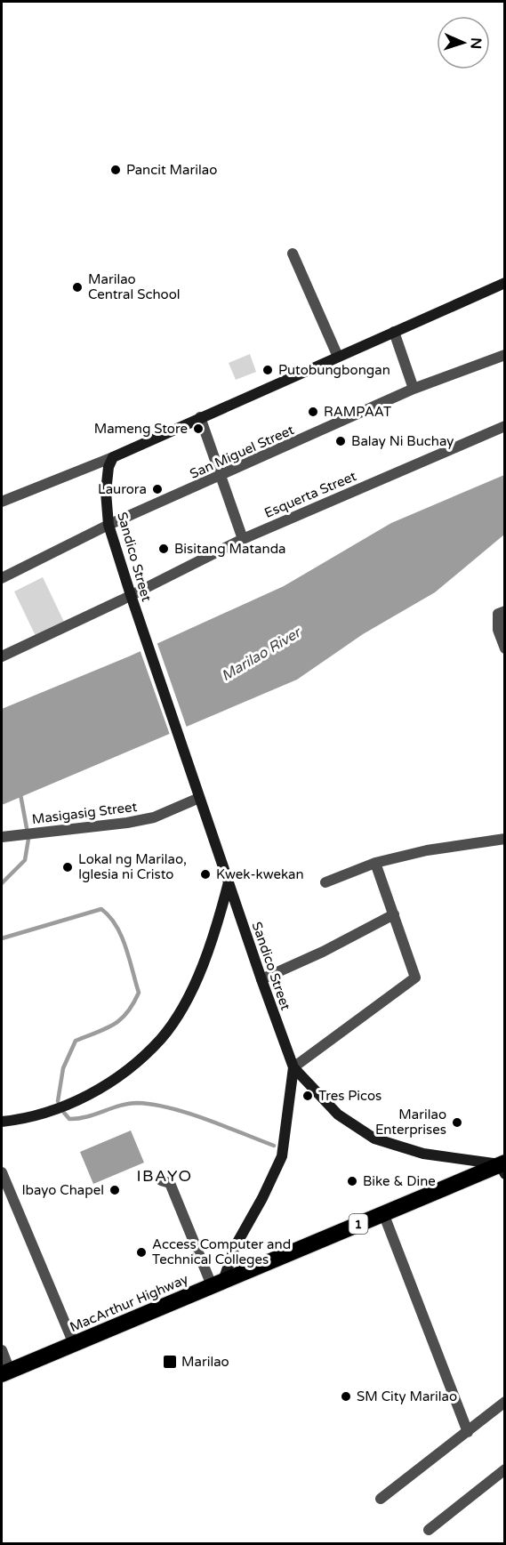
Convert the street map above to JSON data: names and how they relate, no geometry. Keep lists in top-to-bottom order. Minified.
{"streets":{"highway":["1","MacArthur Highway"],"main road":["Sandico Street"],"street":["San Miguel Street","Esquerta Street","Masigasig Street"]},"crossings":[["San Miguel Street","Sandico Street"],["Esquerta Street","Sandico Street"],["Sandico Street","Masigasig Street"],["Sandico Street","MacArthur Highway"]],"districts":["IBAYO"],"water":["Marilao River"],"places":{"other":["Pancit Marilao","Marilao Central School","Putobungbongan","RAMPAAT","Mameng Store","Balay Ni Buchay","Laurora","Bisitang Matanda","Lokal ng Marilao, Iglesia ni Cristo","Kwek-kwekan","Tres Picos","Marilao Enterprises","Bike & Dine","Ibayo Chapel","Access Computer and Technical Colleges","SM City Marilao"],"transit":["Marilao"]},"north":"right"}
